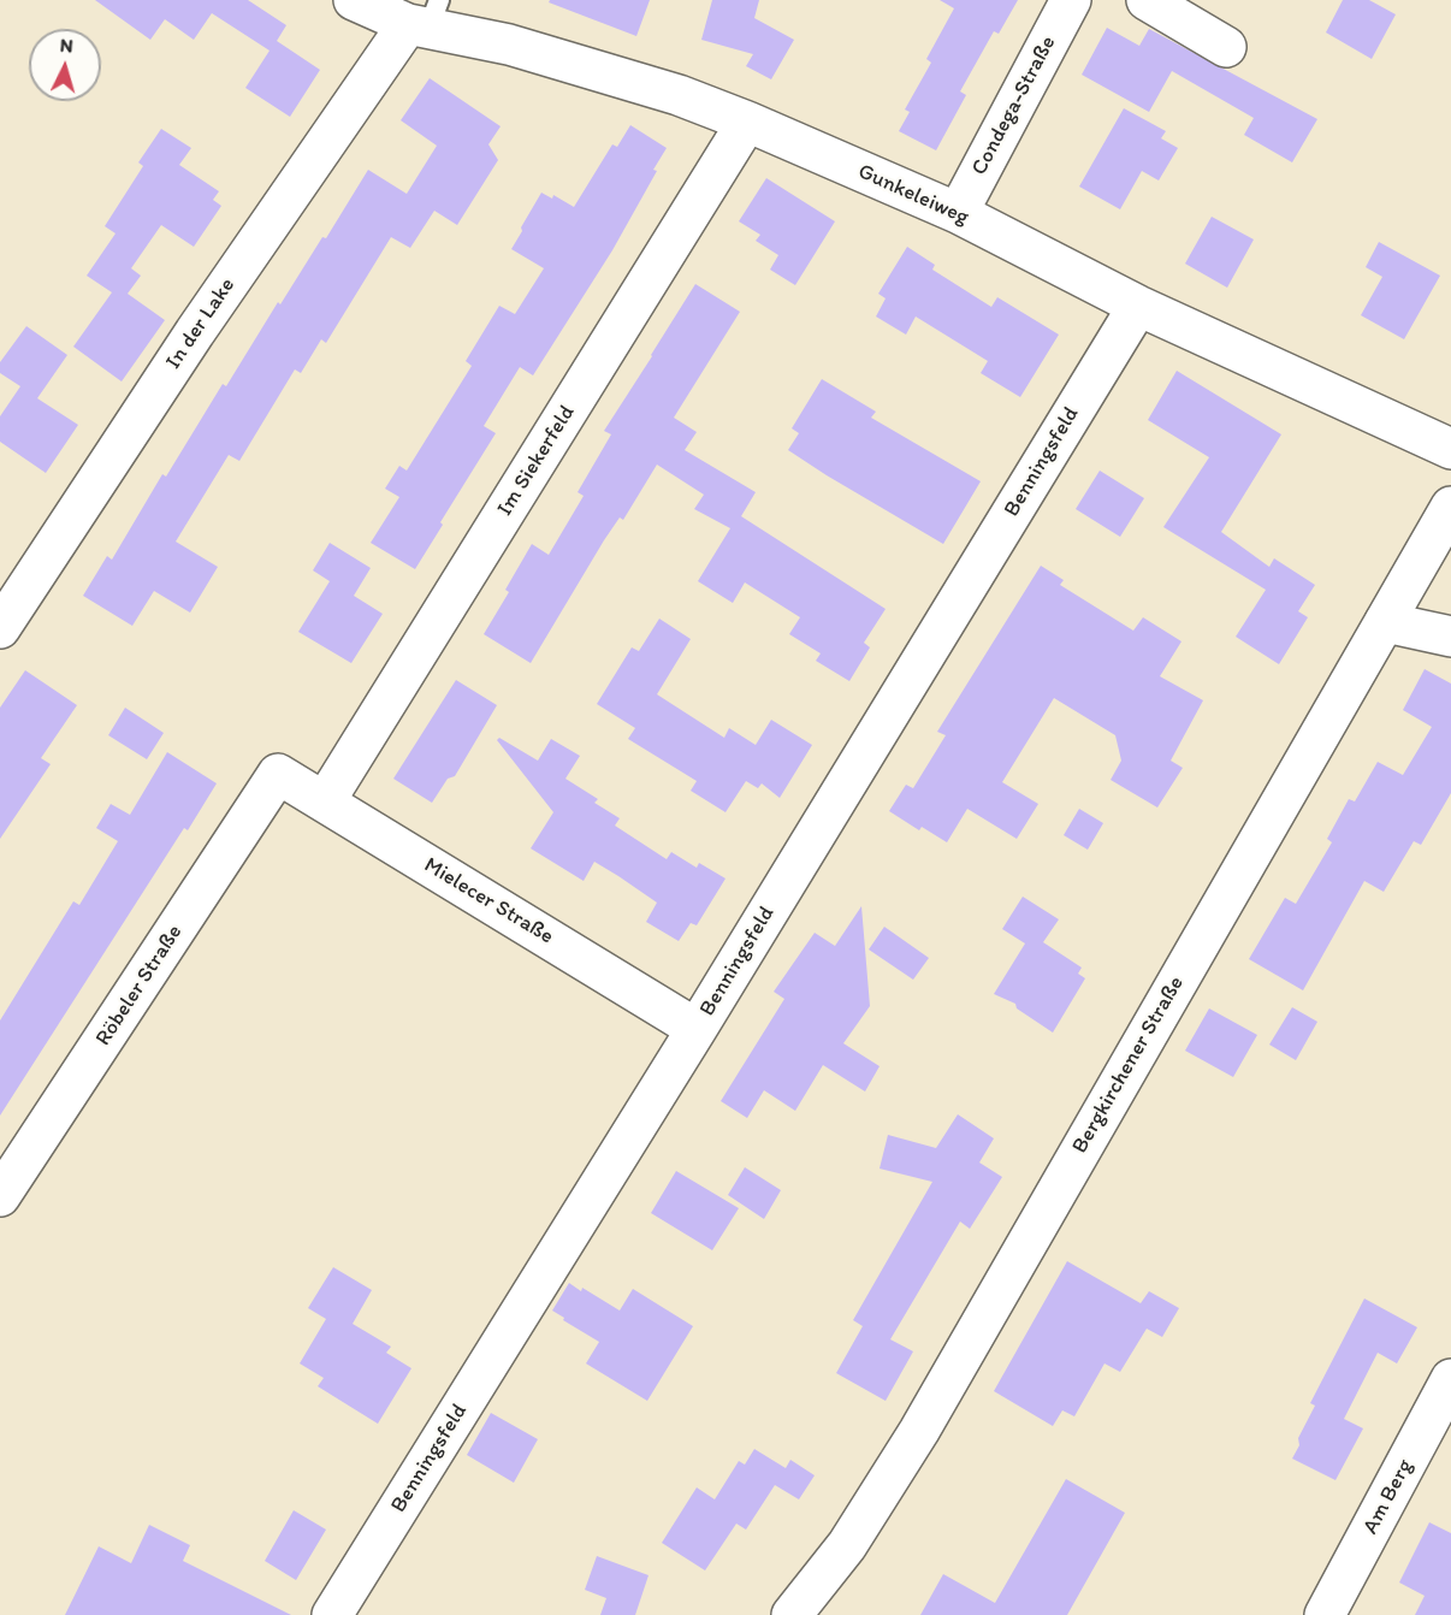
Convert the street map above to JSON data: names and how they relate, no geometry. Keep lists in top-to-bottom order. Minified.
{"streets":{"street":["Condega-Straße","Gunkeleiweg","In der Lake","Im Siekerfeld","Benningsfeld","Mielecer Straße","Röbeler Straße","Bergkirchener Straße","Am Berg"]},"crossings":[["Condega-Straße","Gunkeleiweg"],["Gunkeleiweg","In der Lake"],["Gunkeleiweg","Im Siekerfeld"],["Gunkeleiweg","Benningsfeld"],["Im Siekerfeld","Mielecer Straße"],["Benningsfeld","Mielecer Straße"],["Mielecer Straße","Röbeler Straße"]],"north":"top"}
